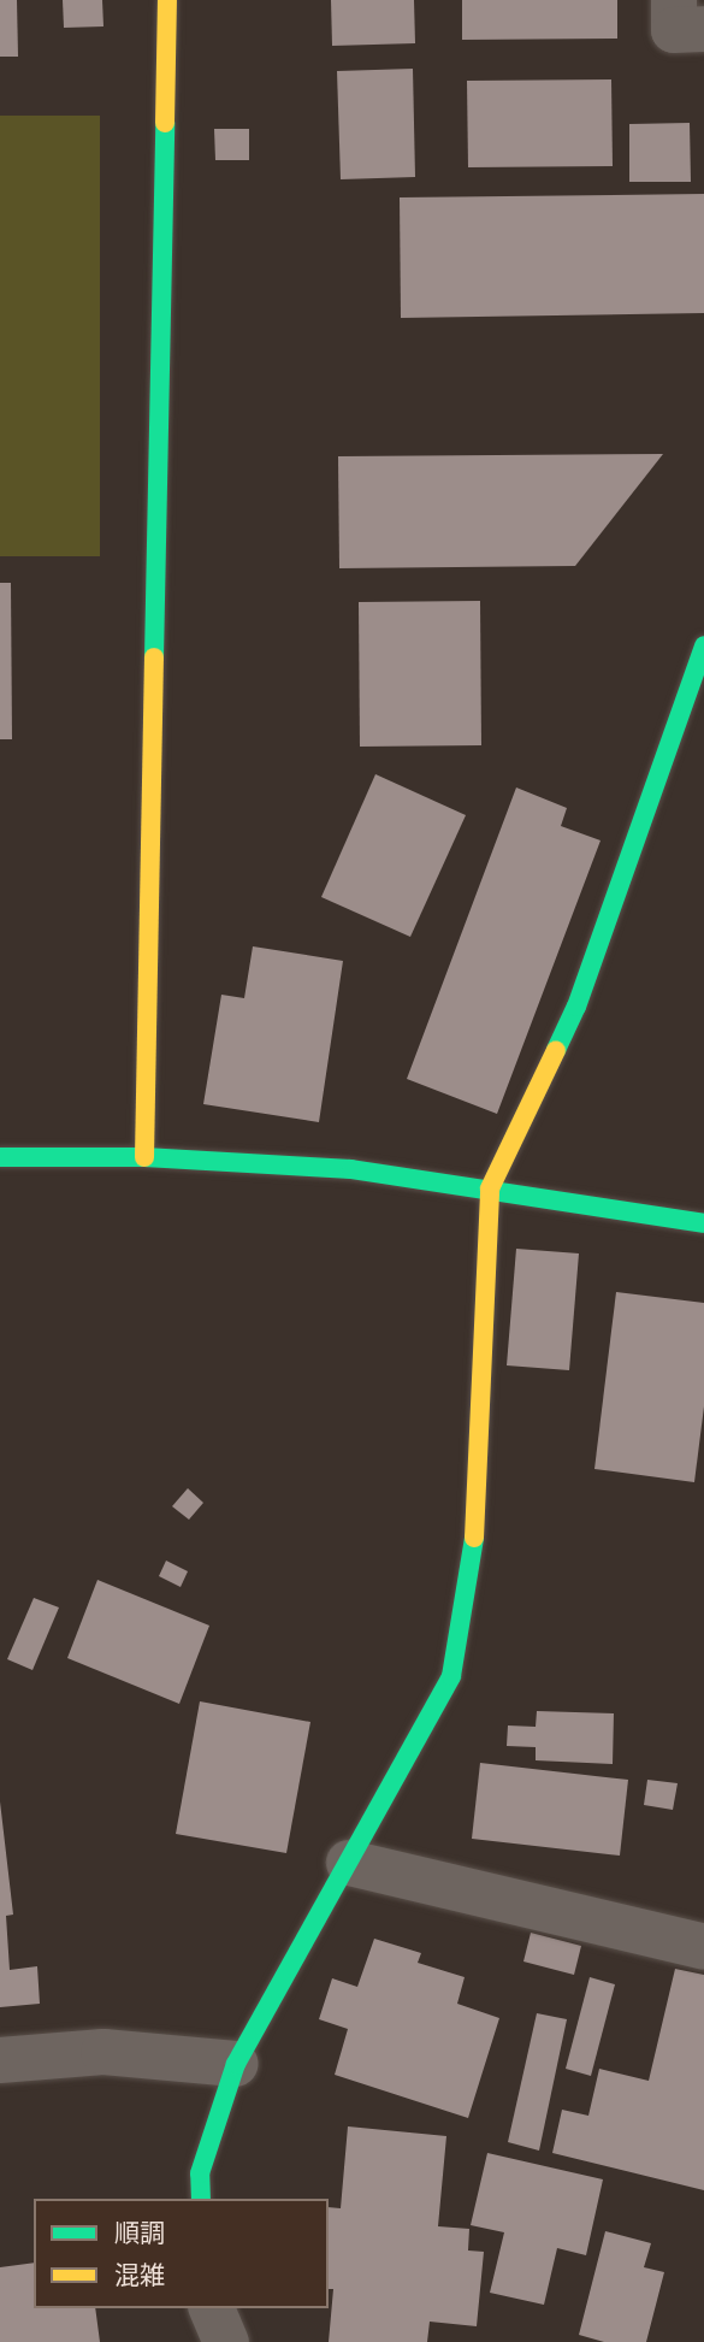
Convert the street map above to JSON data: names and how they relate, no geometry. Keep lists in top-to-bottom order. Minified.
{"legend":["順調","混雑"]}
